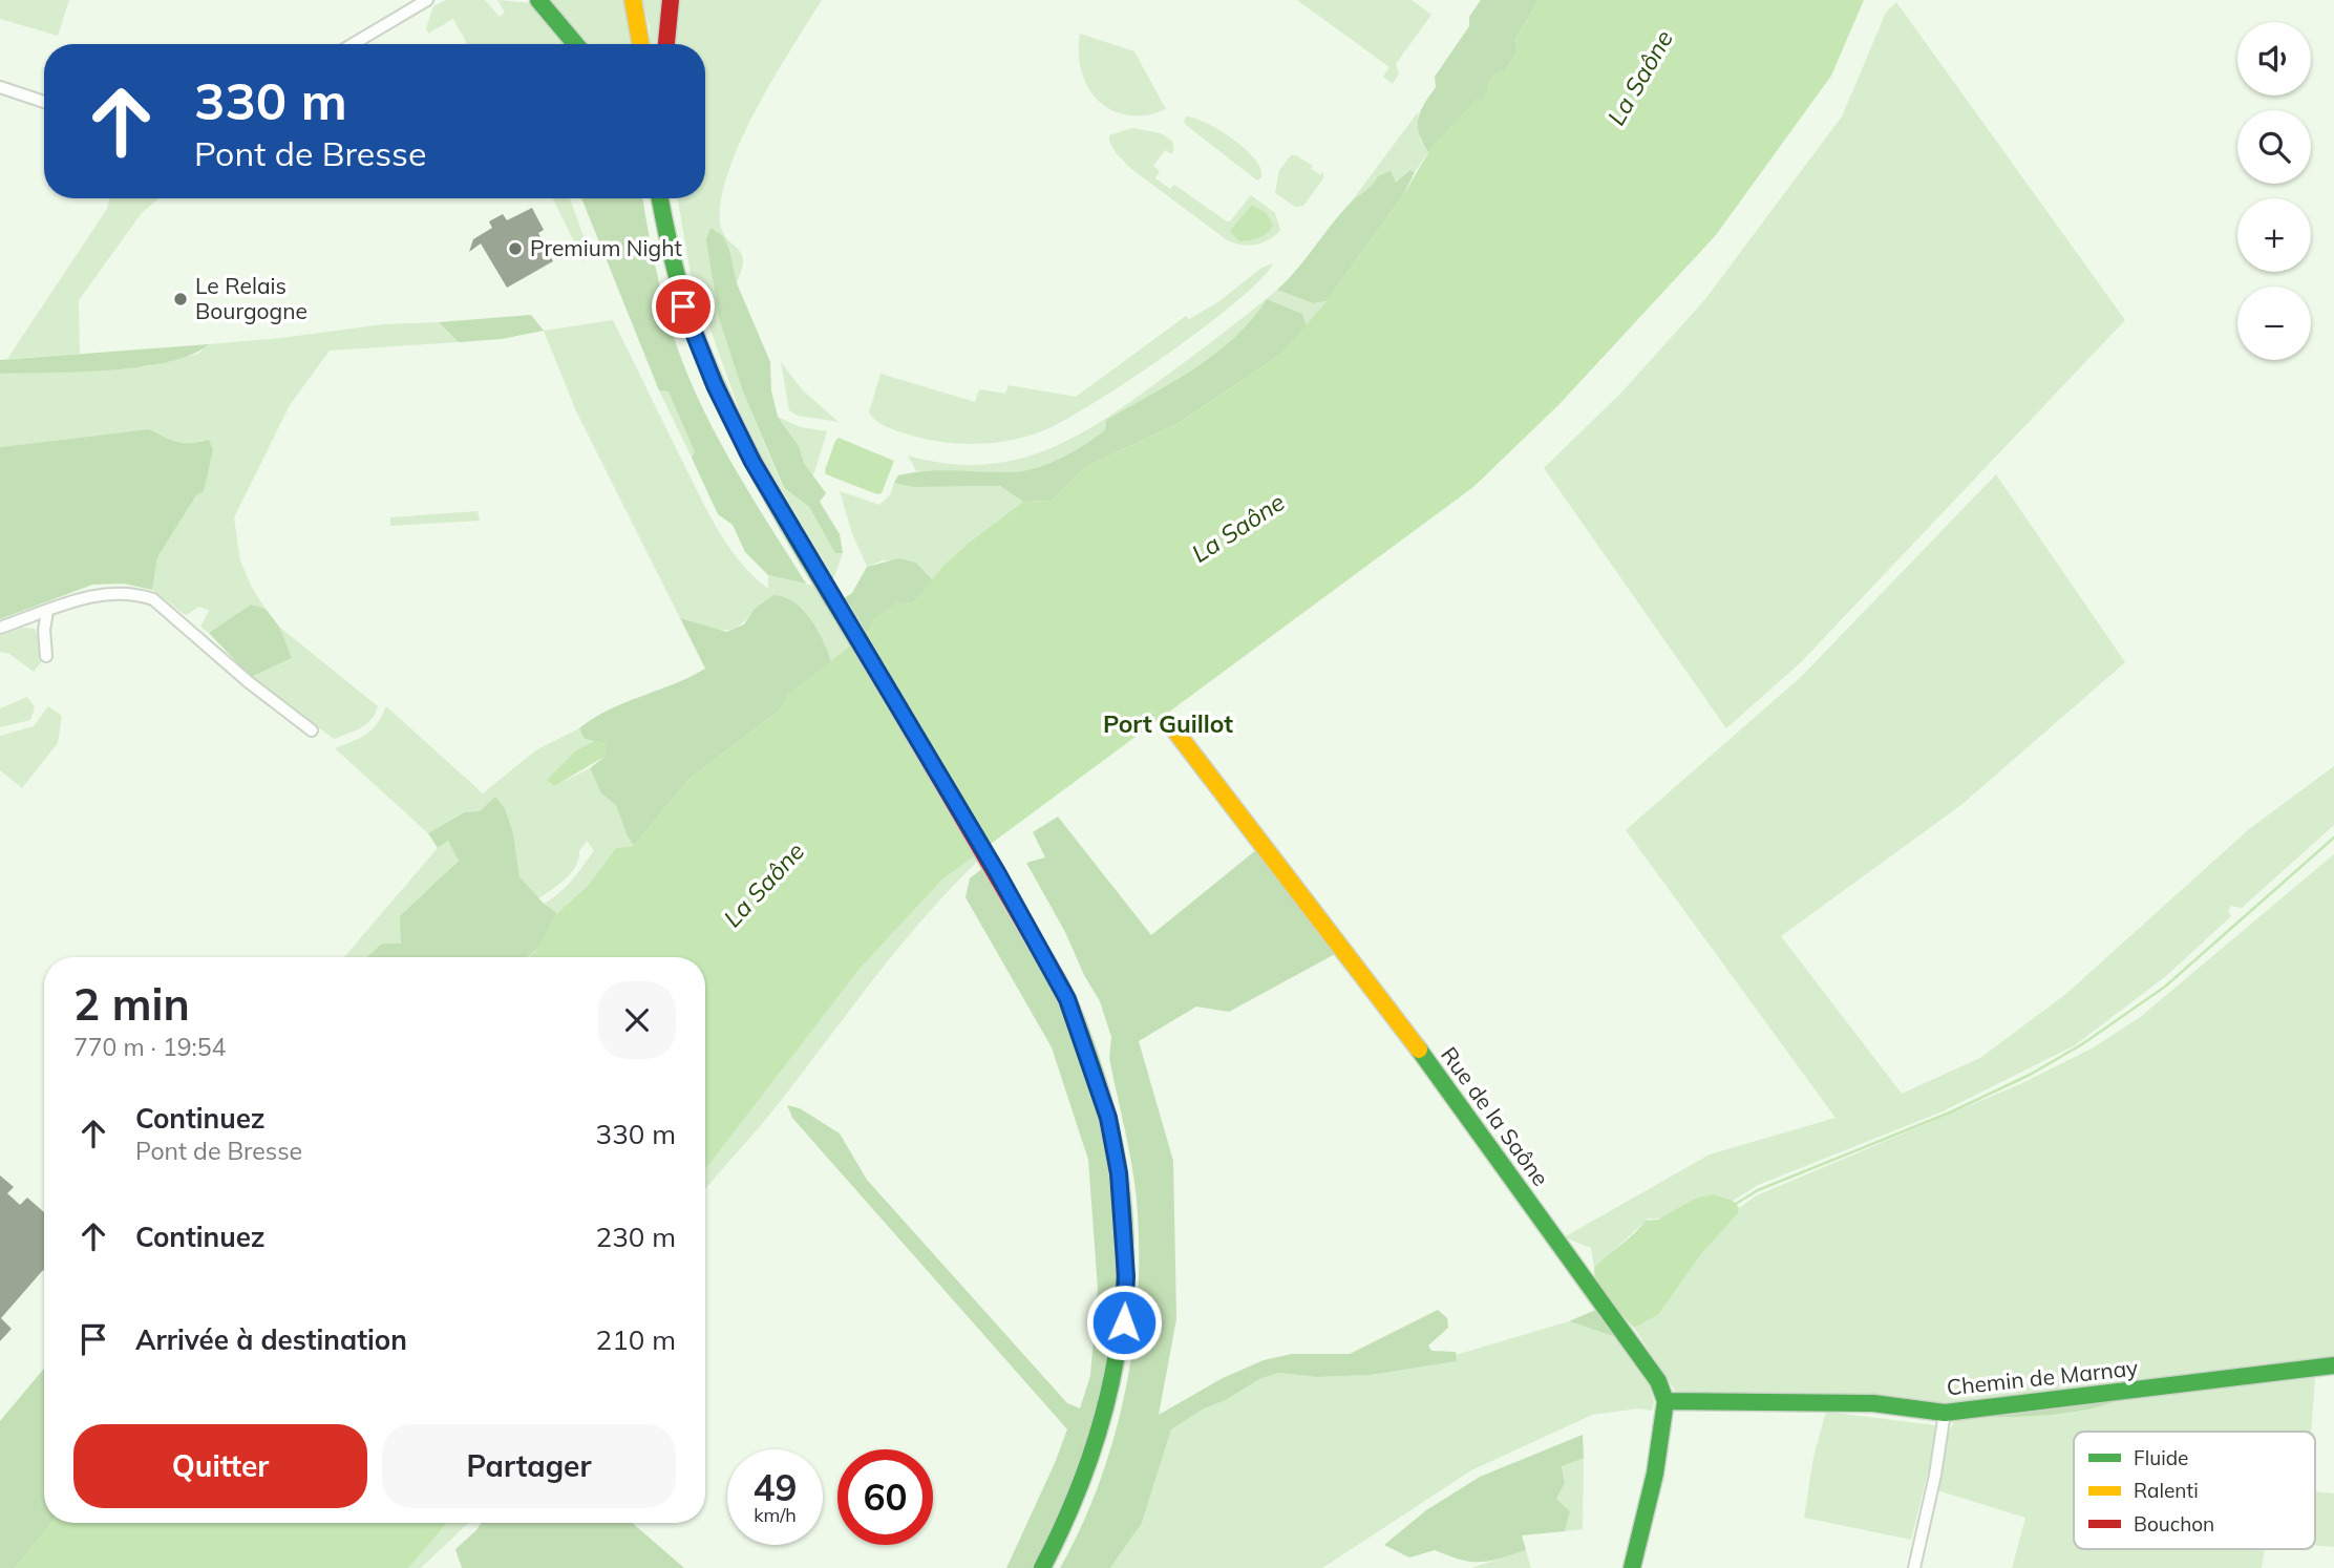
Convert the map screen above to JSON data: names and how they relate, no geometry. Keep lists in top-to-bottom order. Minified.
{"streets":{"main road":["Rue de la Saône","Chemin de Marnay"]},"crossings":[["Rue de la Saône","Chemin de Marnay"]],"districts":["Port Guillot"],"water":["La Saône"],"places":["Premium Night","Le Relais Bourgogne"],"legend":["Fluide","Ralenti","Bouchon"],"page":{"map_buttons":["+","−"],"turn":["330 m","Pont de Bresse"],"heading":["2 min","770 m · 19:54"],"list":[{"name":"Continuez","note":"Pont de Bresse","value":"330 m"},{"name":"Continuez","value":"230 m"},{"name":"Arrivée à destination","value":"210 m"}],"buttons":["Quitter","Partager"],"speed":"49 km/h","limit":"60"}}
